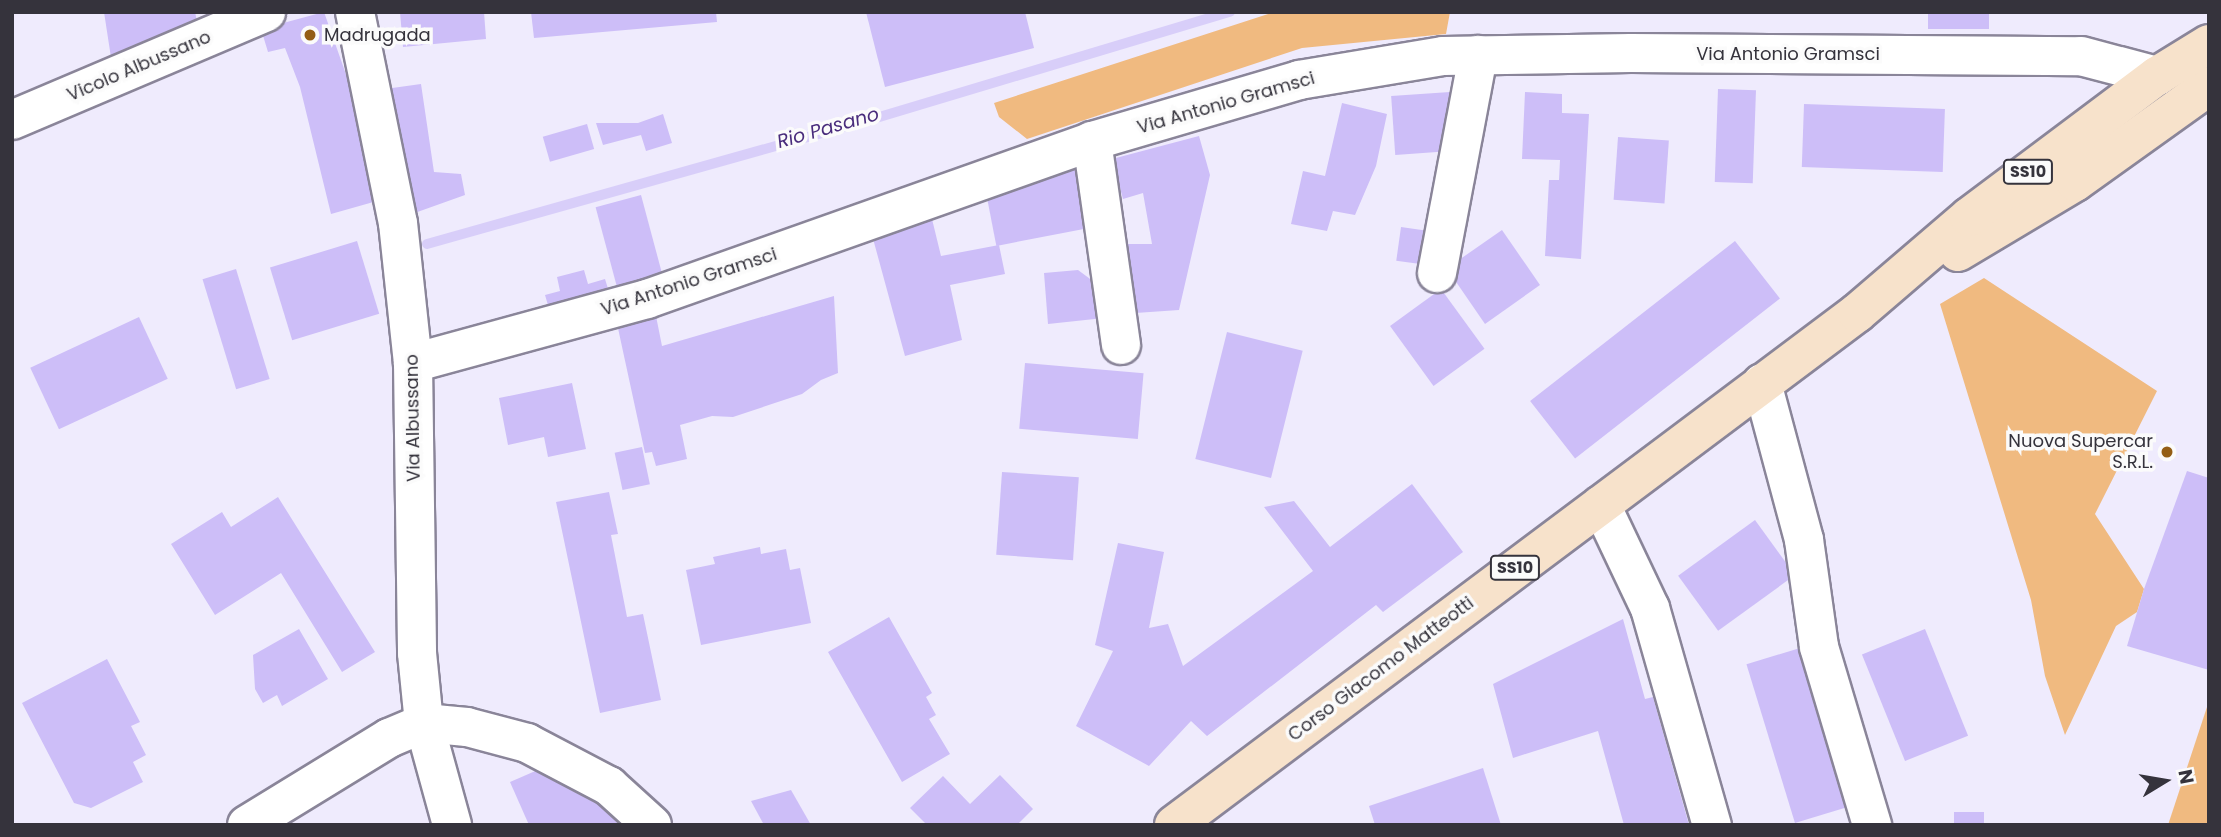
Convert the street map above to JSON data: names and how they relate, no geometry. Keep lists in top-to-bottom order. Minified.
{"streets":{"main road":["SS10","Corso Giacomo Matteotti"],"street":["Via Antonio Gramsci","Vicolo Albussano","Via Albussano"]},"crossings":[["Via Antonio Gramsci","Via Albussano"],["Via Antonio Gramsci","Corso Giacomo Matteotti"]],"water":["Rio Pasano"],"places":["Madrugada","Nuova Supercar S.R.L."],"north":"right"}
